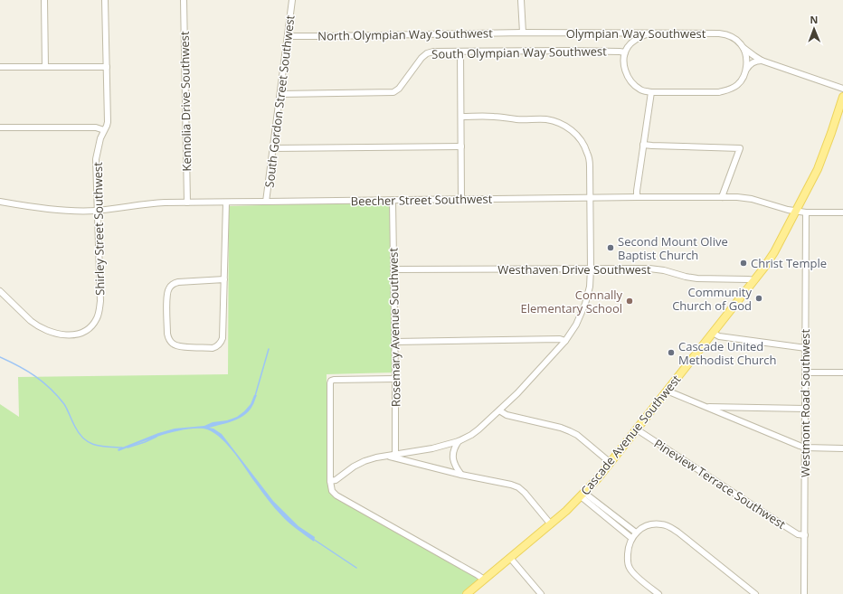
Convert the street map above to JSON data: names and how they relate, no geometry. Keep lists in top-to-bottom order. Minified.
{"streets":{"main road":["Cascade Avenue Southwest"],"street":["Olympian Way Southwest","North Olympian Way Southwest","South Olympian Way Southwest","Kennolia Drive Southwest","South Gordon Street Southwest","Beecher Street Southwest","Shirley Street Southwest","Westhaven Drive Southwest","Rosemary Avenue Southwest","Westmont Road Southwest","Pineview Terrace Southwest"]},"crossings":[["Olympian Way Southwest","North Olympian Way Southwest"],["North Olympian Way Southwest","South Gordon Street Southwest"],["South Olympian Way Southwest","South Gordon Street Southwest"],["Kennolia Drive Southwest","Beecher Street Southwest"],["South Gordon Street Southwest","Beecher Street Southwest"],["Beecher Street Southwest","Shirley Street Southwest"],["Beecher Street Southwest","Rosemary Avenue Southwest"],["Beecher Street Southwest","Westmont Road Southwest"],["Beecher Street Southwest","Cascade Avenue Southwest"],["Westhaven Drive Southwest","Rosemary Avenue Southwest"],["Westhaven Drive Southwest","Cascade Avenue Southwest"],["Westmont Road Southwest","Pineview Terrace Southwest"],["Cascade Avenue Southwest","Pineview Terrace Southwest"]],"places":["Second Mount Olive Baptist Church","Christ Temple","Community Church of God","Connally Elementary School","Cascade United Methodist Church"],"north":"top"}
